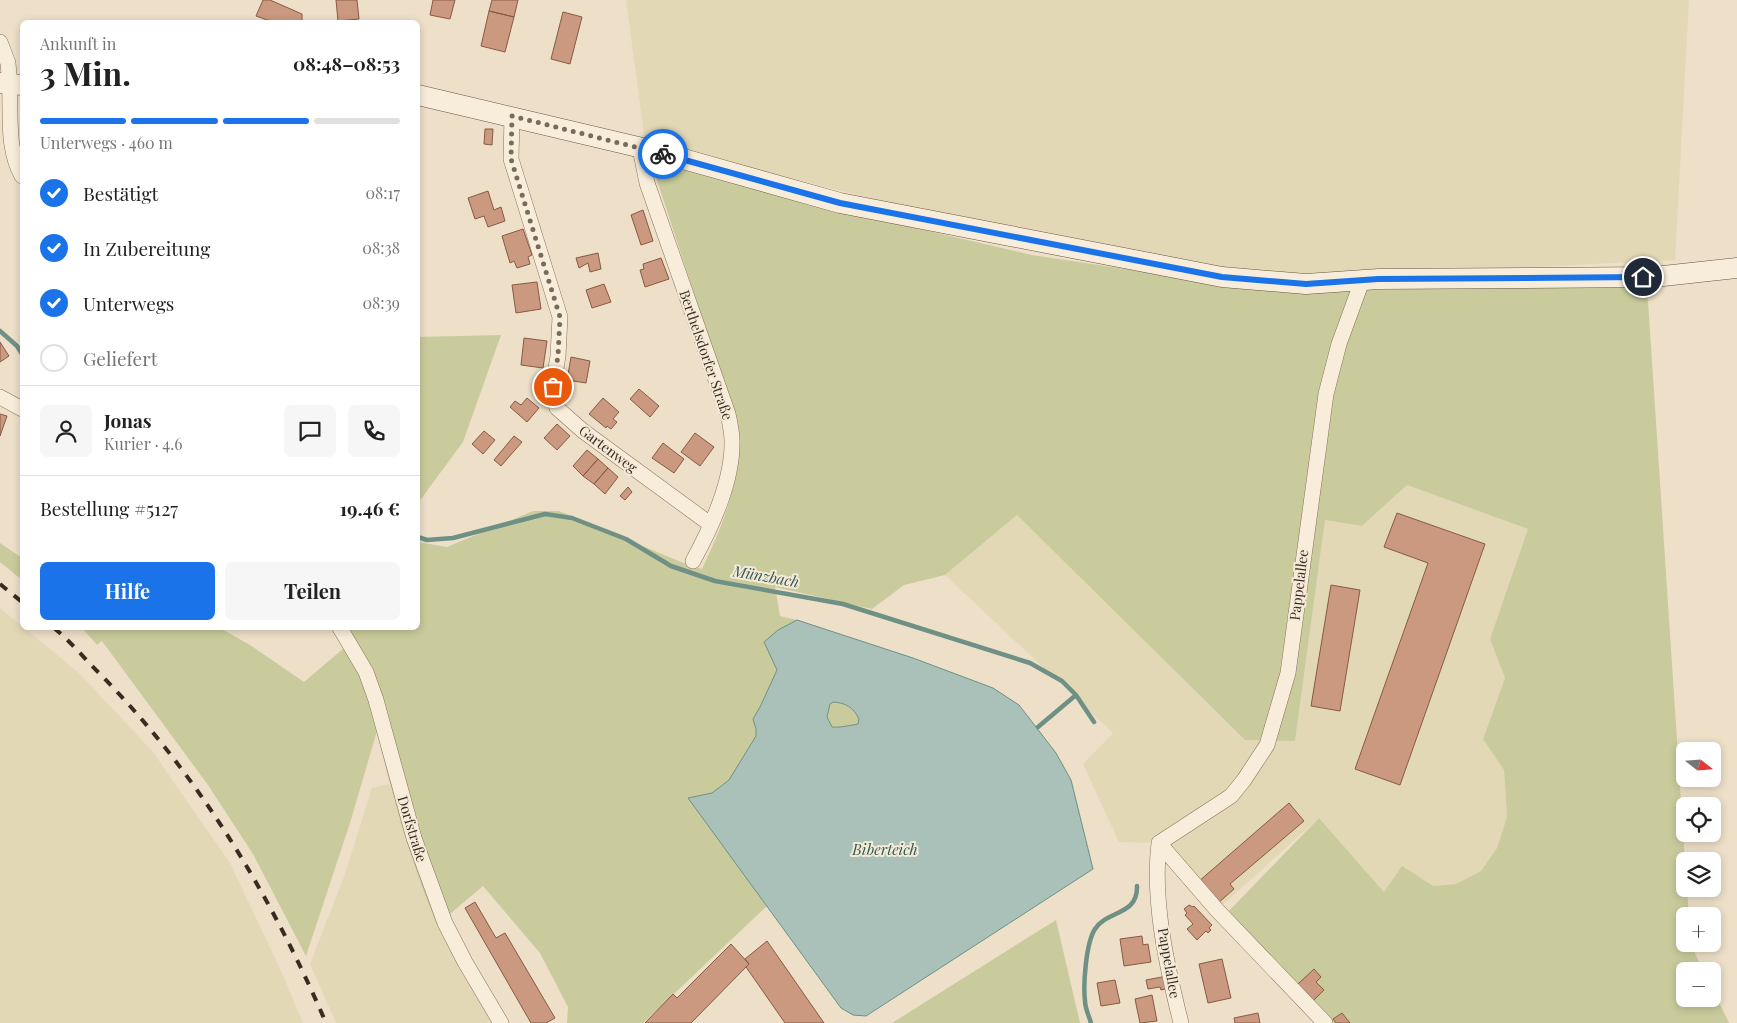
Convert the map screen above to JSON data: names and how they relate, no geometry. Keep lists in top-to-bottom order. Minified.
{"streets":{"street":["Berthelsdorfer Straße","Gartenweg","Pappelallee","Dorfstraße"]},"crossings":[["Berthelsdorfer Straße","Gartenweg"]],"water":["Münzbach","Biberteich"],"north":"right","page":{"heading":["3 Min.","Ankunft in","08:48–08:53"],"panel":["Jonas","Kurier · 4.6","Bestellung #5127","19.46 €"],"bar":"Unterwegs · 460 m","list":[["Bestätigt","08:17"],["In Zubereitung","08:38"],["Unterwegs","08:39"],"Geliefert"],"buttons":["Hilfe","Teilen"],"map_buttons":["+","−"]}}
